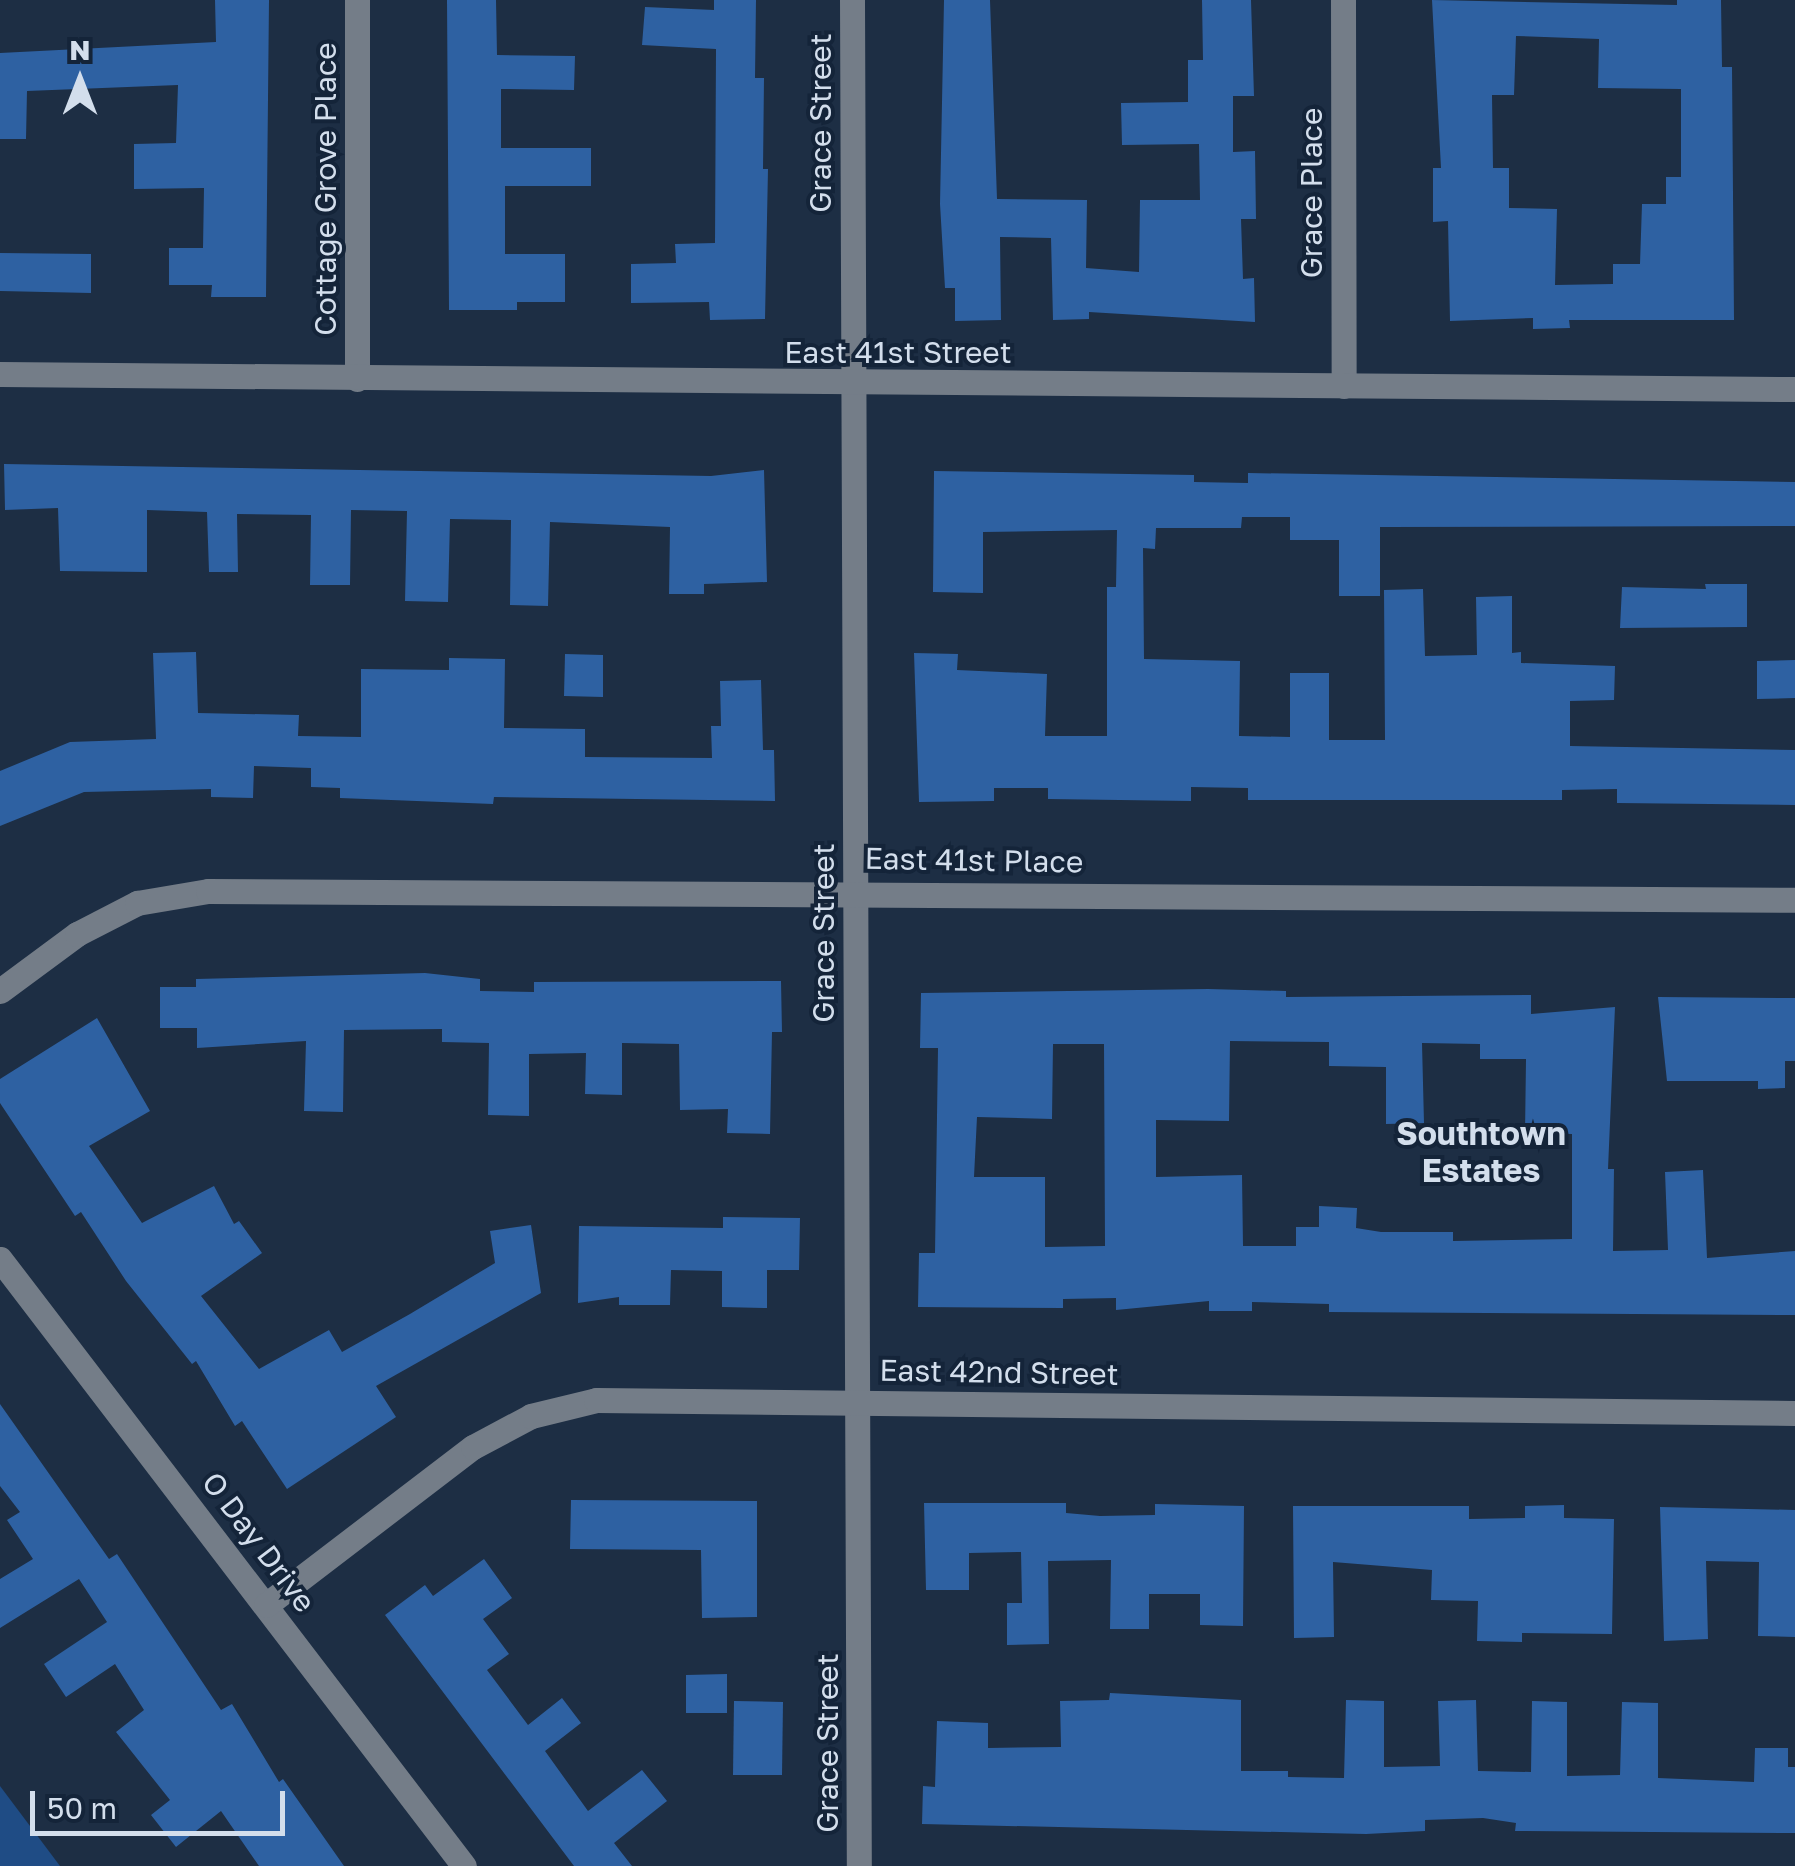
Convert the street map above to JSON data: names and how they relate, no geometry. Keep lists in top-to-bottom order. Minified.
{"streets":{"street":["Grace Street","Cottage Grove Place","Grace Place","East 41st Street","East 41st Place","East 42nd Street","O Day Drive"]},"crossings":[["Grace Street","East 41st Street"],["Grace Street","East 41st Place"],["Grace Street","East 42nd Street"],["Cottage Grove Place","East 41st Street"],["Grace Place","East 41st Street"],["East 42nd Street","O Day Drive"]],"districts":["Southtown Estates"],"scale_bar":"50 m","north":"top"}
